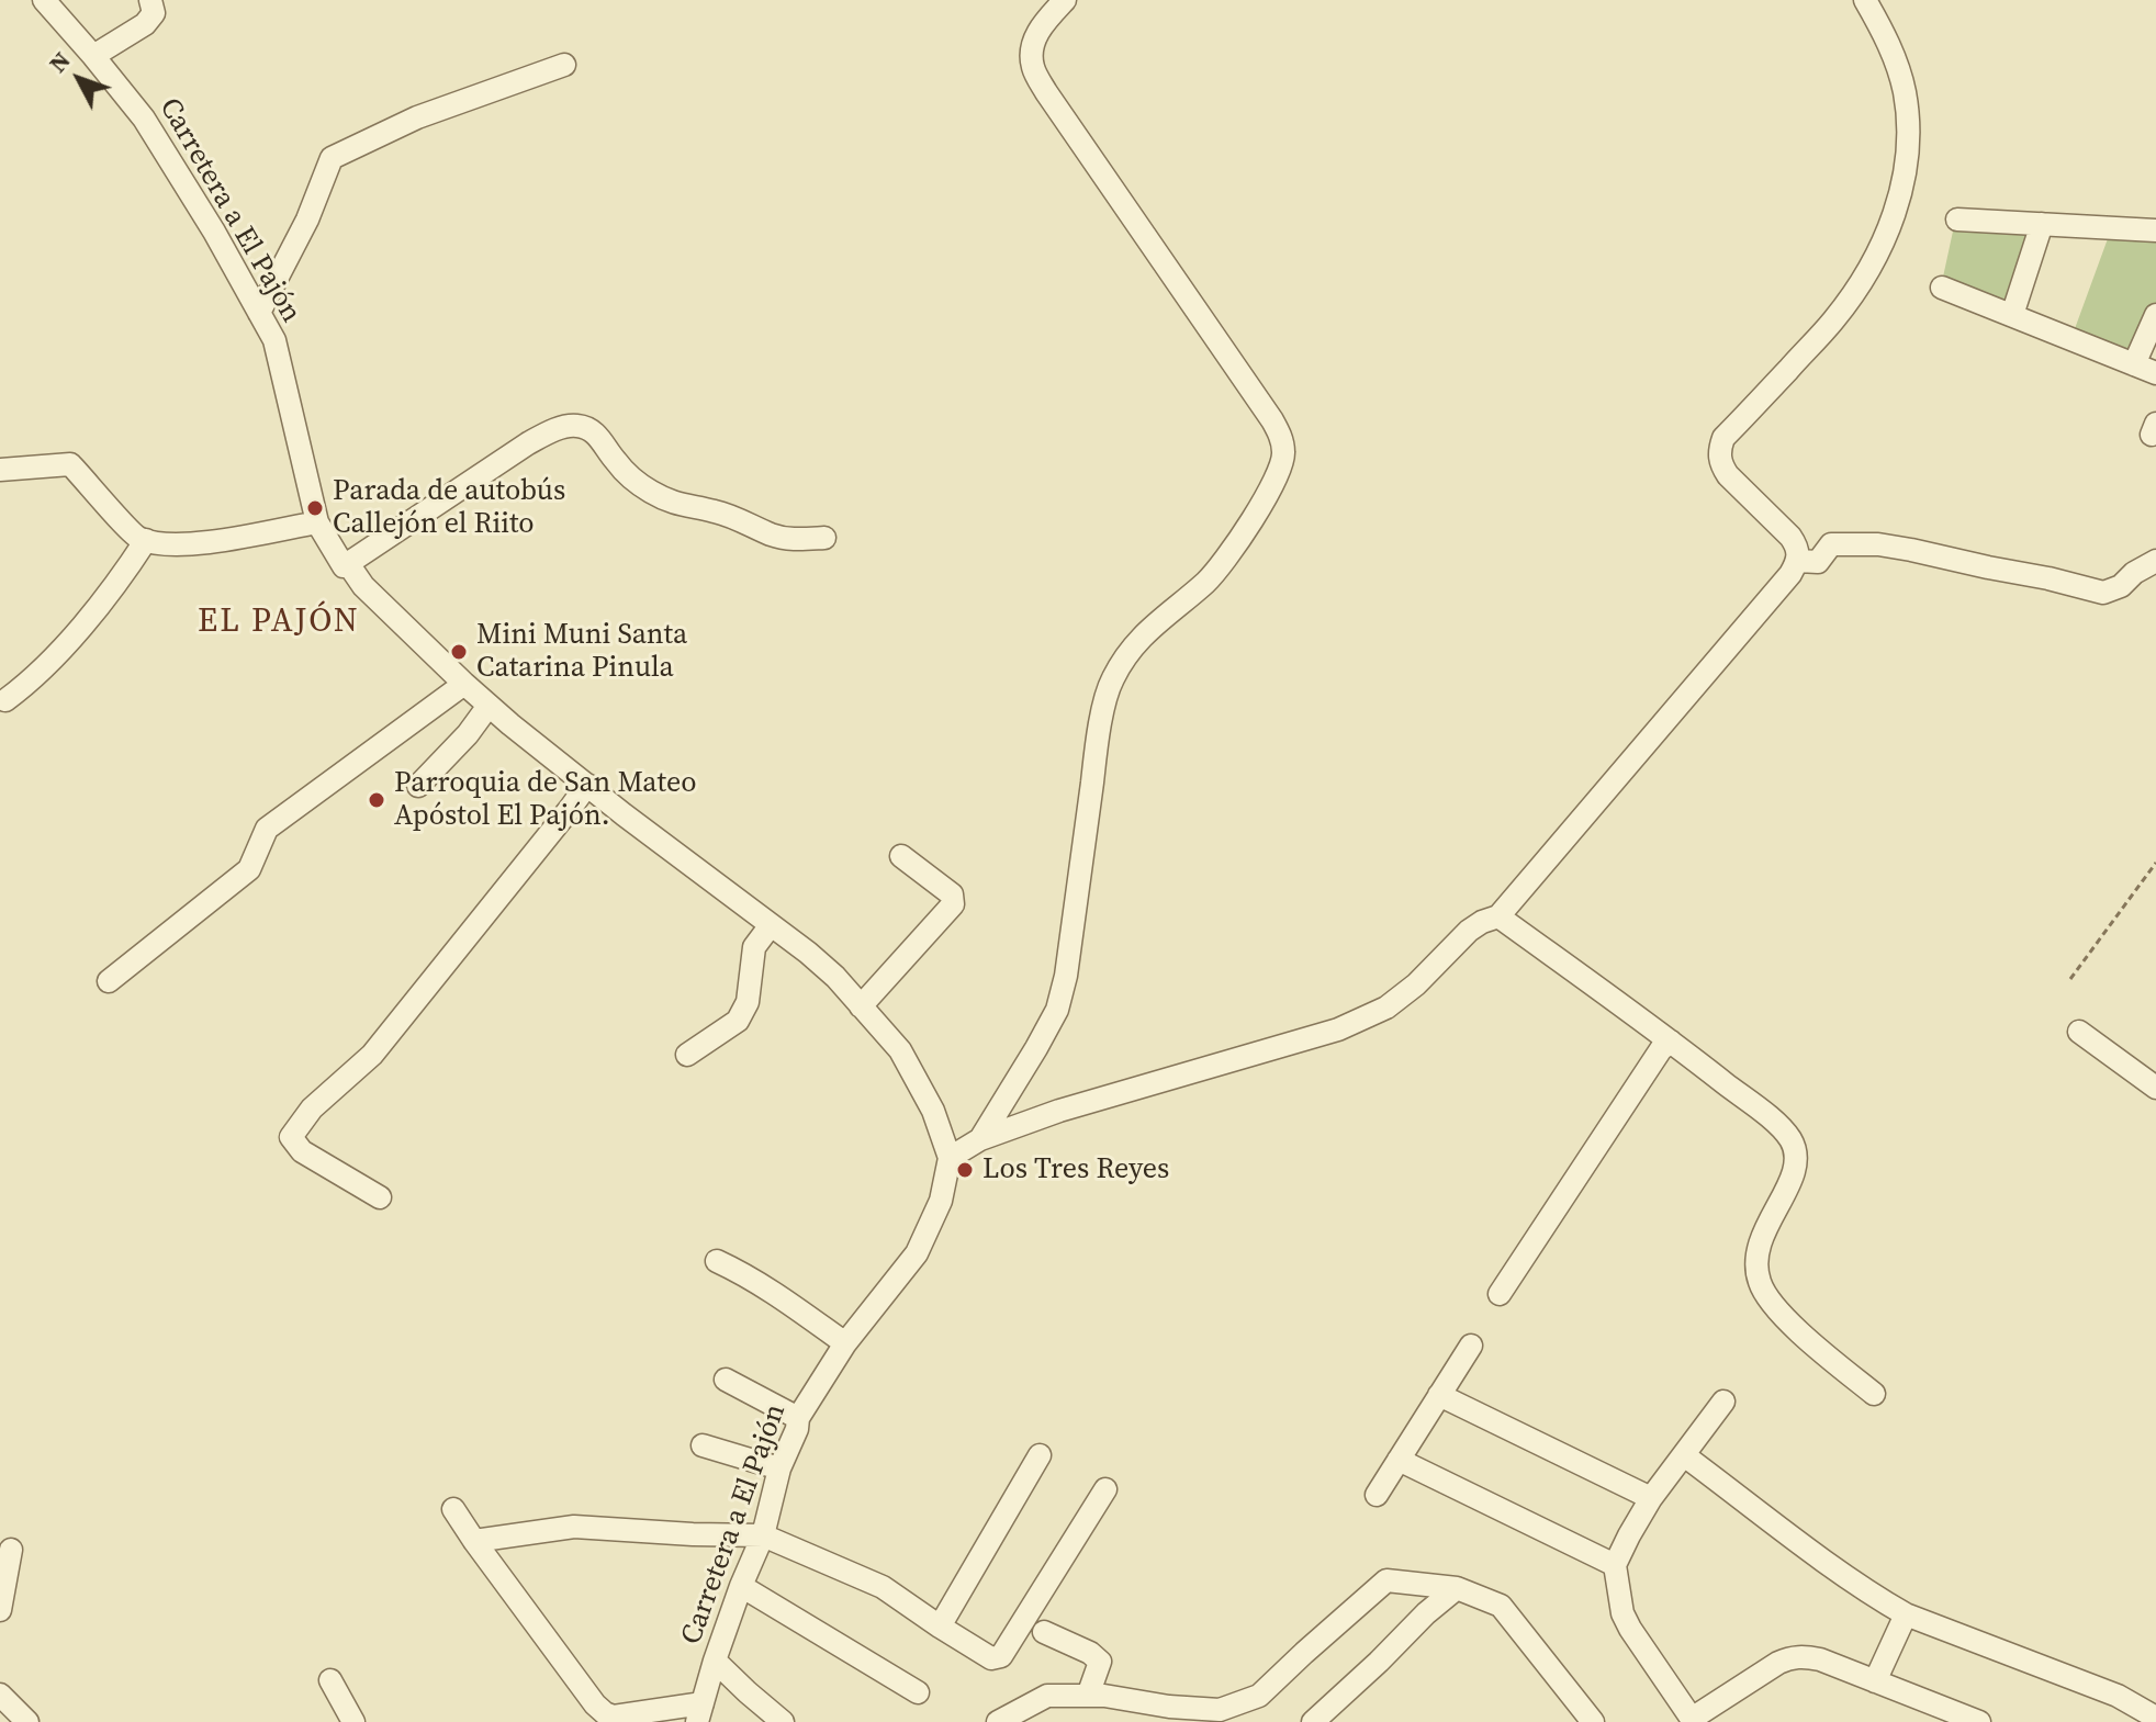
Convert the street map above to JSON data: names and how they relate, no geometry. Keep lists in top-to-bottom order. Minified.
{"streets":{"street":["Carretera a El Pajón"]},"districts":["EL PAJÓN"],"places":["Parada de autobús Callejón el Riito","Mini Muni Santa Catarina Pinula","Parroquia de San Mateo Apóstol El Pajón.","Los Tres Reyes"],"north":"top left"}
